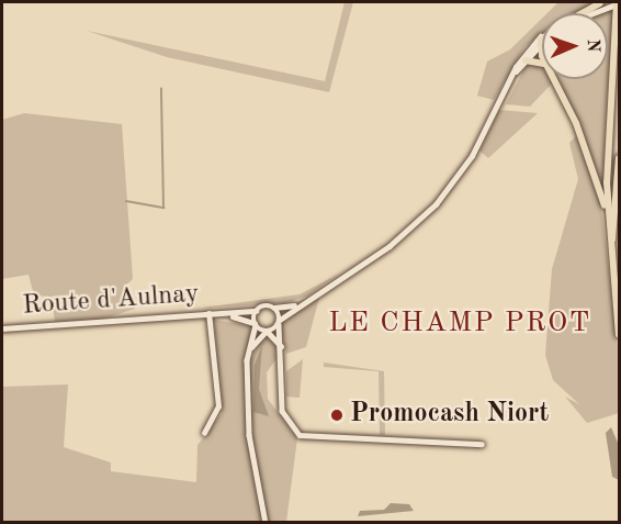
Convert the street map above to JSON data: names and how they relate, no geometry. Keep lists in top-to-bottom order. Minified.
{"streets":{"street":["Route d'Aulnay"]},"districts":["LE CHAMP PROT"],"places":["Promocash Niort"],"north":"right"}
